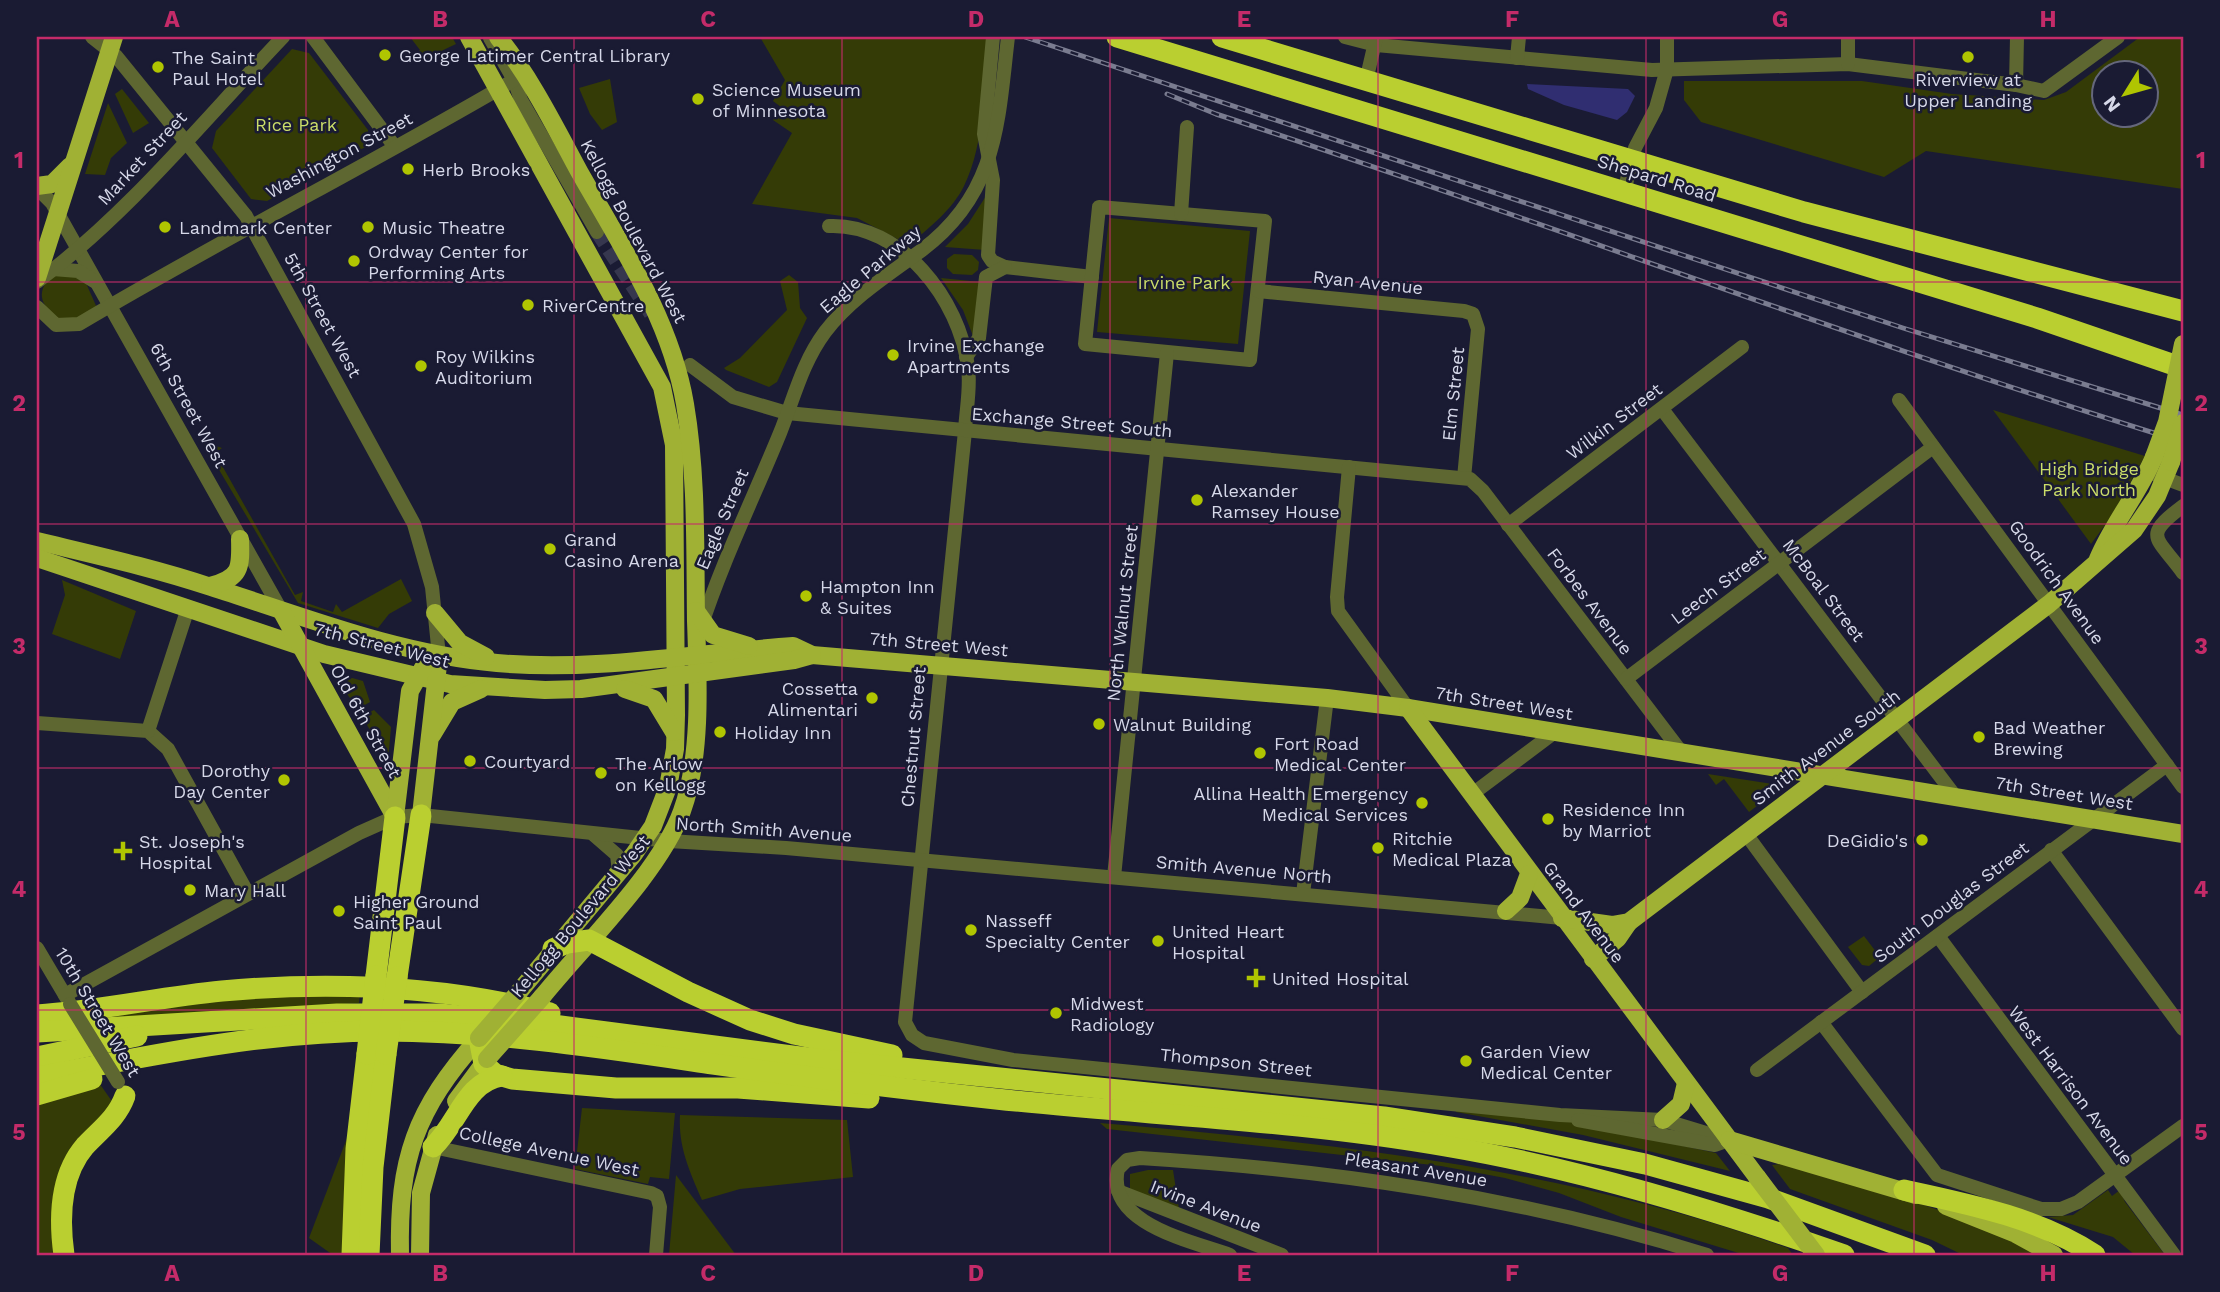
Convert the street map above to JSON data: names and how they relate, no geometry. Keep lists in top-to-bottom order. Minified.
{"streets":{"highway":["Shepard Road"],"main road":["Kellogg Boulevard West","6th Street West","7th Street West","Old 6th Street","Smith Avenue South","Grand Avenue"],"street":["Washington Street","Market Street","Eagle Parkway","Ryan Avenue","5th Street West","Elm Street","Wilkin Street","Exchange Street South","Eagle Street","Goodrich Avenue","Leech Street","McBoal Street","Forbes Avenue","North Walnut Street","Chestnut Street","North Smith Avenue","Smith Avenue North","South Douglas Street","10th Street West","Thompson Street","West Harrison Avenue","College Avenue West","Pleasant Avenue","Irvine Avenue"]},"crossings":[["Washington Street","Kellogg Boulevard West"],["Washington Street","5th Street West"],["Washington Street","6th Street West"],["Market Street","5th Street West"],["Market Street","6th Street West"],["Kellogg Boulevard West","Eagle Street"],["Kellogg Boulevard West","7th Street West"],["Kellogg Boulevard West","North Smith Avenue"],["Kellogg Boulevard West","College Avenue West"],["Eagle Parkway","Exchange Street South"],["Eagle Parkway","Eagle Street"],["Eagle Parkway","Chestnut Street"],["Ryan Avenue","Elm Street"],["5th Street West","7th Street West"],["Elm Street","Exchange Street South"],["Elm Street","Forbes Avenue"],["6th Street West","7th Street West"],["6th Street West","Old 6th Street"],["Wilkin Street","McBoal Street"],["Wilkin Street","Forbes Avenue"],["Exchange Street South","Eagle Street"],["Exchange Street South","Forbes Avenue"],["Exchange Street South","North Walnut Street"],["Exchange Street South","Chestnut Street"],["Goodrich Avenue","Leech Street"],["Goodrich Avenue","Smith Avenue South"],["Goodrich Avenue","South Douglas Street"],["Leech Street","McBoal Street"],["Leech Street","Forbes Avenue"],["McBoal Street","7th Street West"],["McBoal Street","Smith Avenue South"],["Forbes Avenue","7th Street West"],["North Walnut Street","7th Street West"],["North Walnut Street","Smith Avenue North"],["7th Street West","Old 6th Street"],["7th Street West","Chestnut Street"],["7th Street West","Smith Avenue South"],["7th Street West","South Douglas Street"],["7th Street West","Grand Avenue"],["Old 6th Street","North Smith Avenue"],["Chestnut Street","North Smith Avenue"],["Chestnut Street","Smith Avenue North"],["Chestnut Street","Thompson Street"],["Smith Avenue South","Grand Avenue"],["North Smith Avenue","Smith Avenue North"],["Smith Avenue North","Grand Avenue"],["South Douglas Street","West Harrison Avenue"],["Grand Avenue","Thompson Street"],["Pleasant Avenue","Irvine Avenue"]],"parks":["Rice Park","Irvine Park","High Bridge Park North"],"places":{"other":["George Latimer Central Library","Riverview at Upper Landing","The Saint Paul Hotel","Science Museum of Minnesota","Herb Brooks","Landmark Center","Music Theatre","Ordway Center for Performing Arts","RiverCentre","Irvine Exchange Apartments","Roy Wilkins Auditorium","Alexander Ramsey House","Grand Casino Arena","Hampton Inn & Suites","Cossetta Alimentari","Walnut Building","Holiday Inn","Bad Weather Brewing","Fort Road Medical Center","Courtyard","The Arlow on Kellogg","Dorothy Day Center","Allina Health Emergency Medical Services","Residence Inn by Marriot","DeGidio's","Ritchie Medical Plaza","Mary Hall","Higher Ground Saint Paul","Nasseff Specialty Center","United Heart Hospital","Midwest Radiology","Garden View Medical Center"],"health":["St. Joseph's Hospital","United Hospital"]},"north":"bottom left","grid":{"columns":["A","B","C","D","E","F","G","H"],"rows":["1","2","3","4","5"]}}
